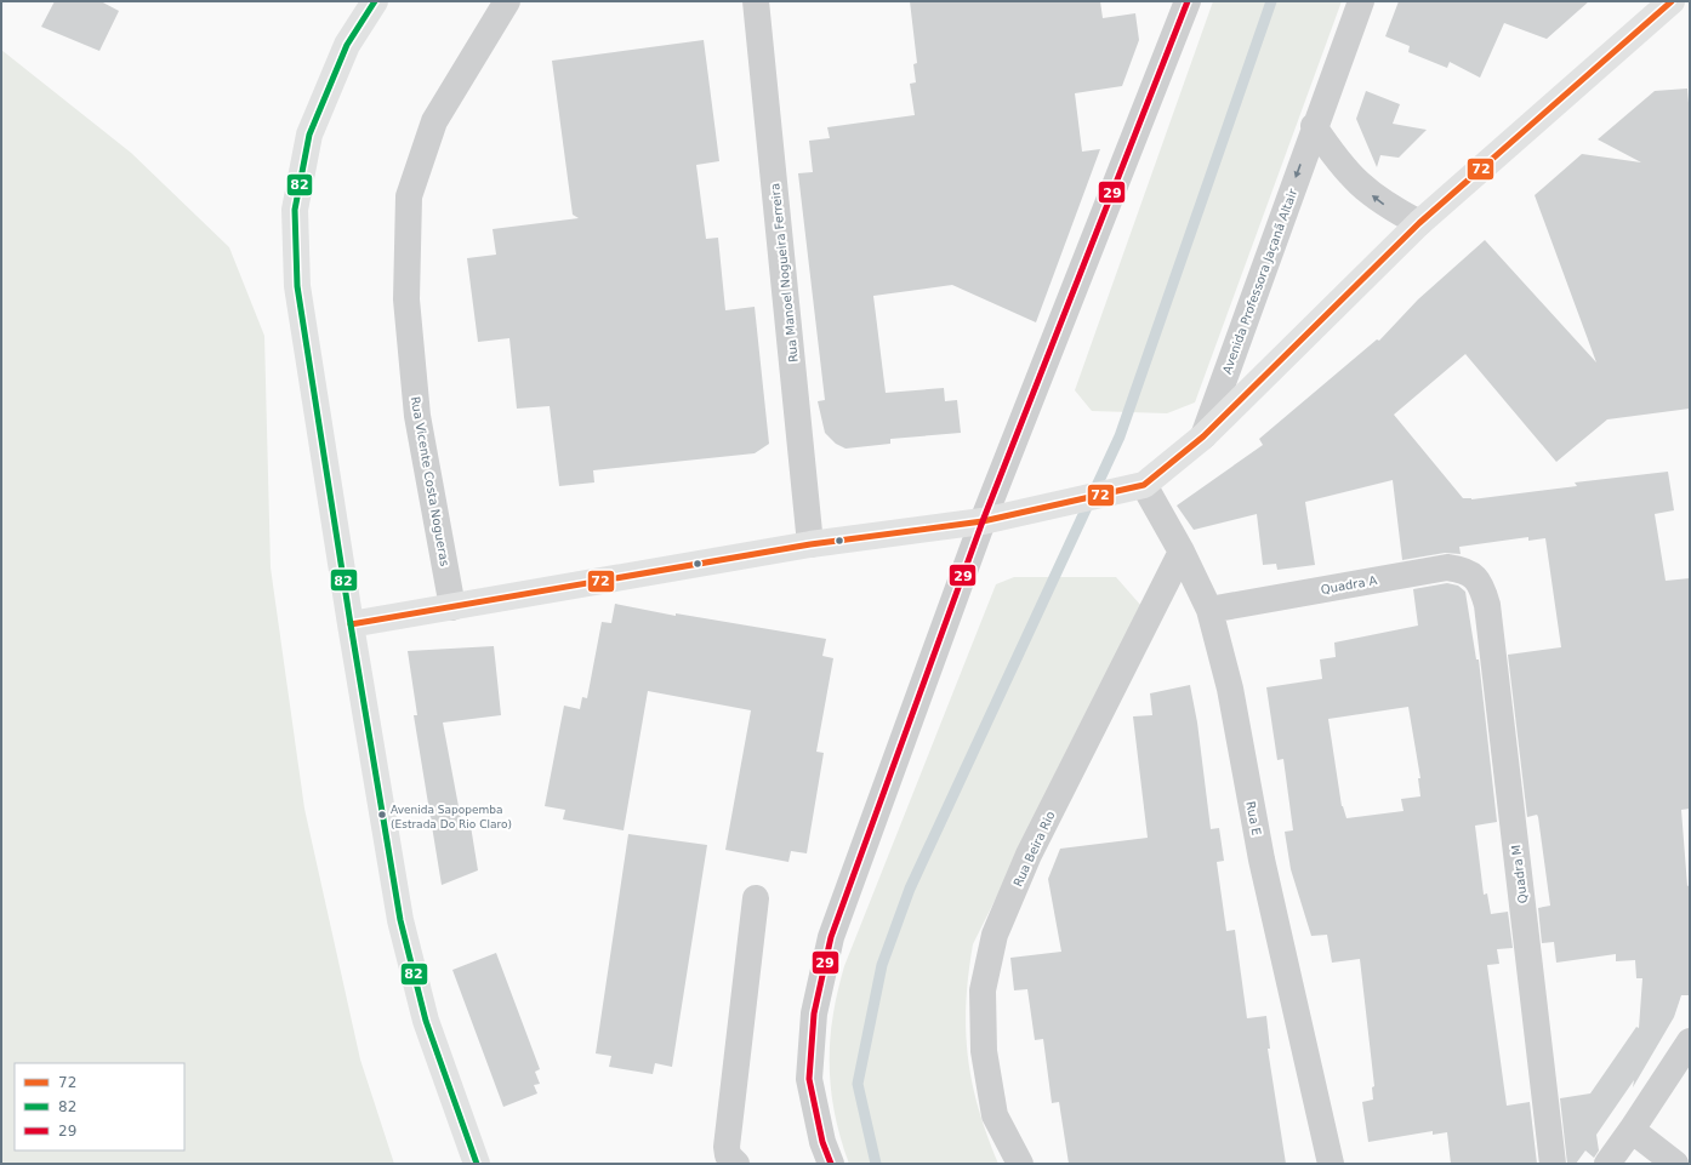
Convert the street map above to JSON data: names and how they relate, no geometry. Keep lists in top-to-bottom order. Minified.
{"streets":{"street":["Rua Manoel Nogueira Ferreira","Avenida Professora Jaçanã Altair","Rua Vicente Costa Nogueras","Quadra A","Rua E","Rua Beira Rio","Quadra M"]},"crossings":[["Quadra A","Rua E"],["Quadra A","Quadra M"],["Rua E","Rua Beira Rio"]],"places":["Avenida Sapopemba (Estrada Do Rio Claro)"],"lines":["transit line 72","transit line 82","transit line 29"],"legend":["72","82","29"]}
